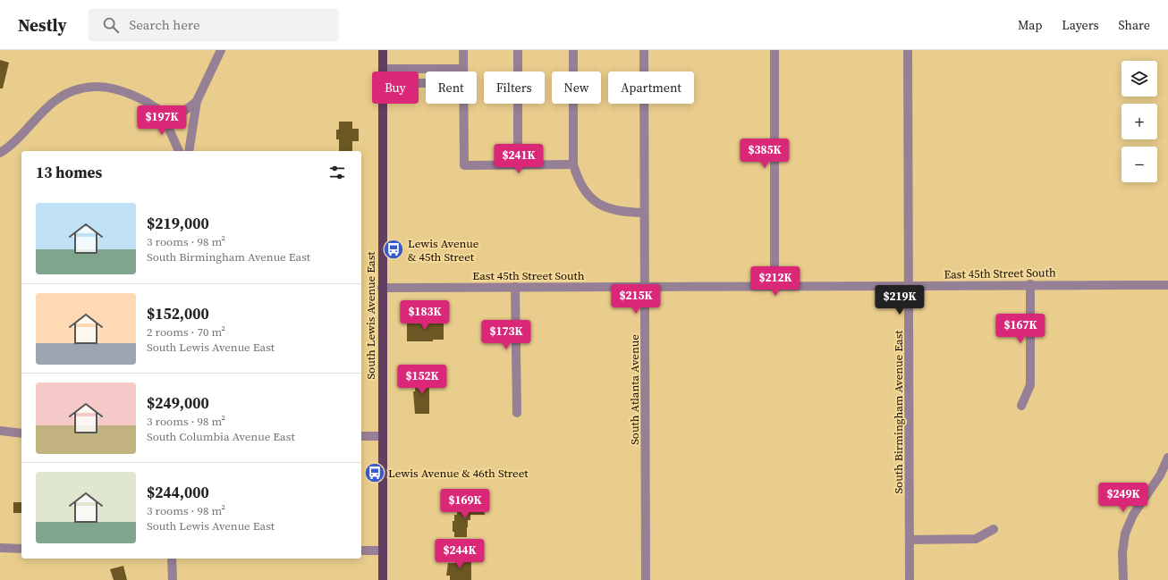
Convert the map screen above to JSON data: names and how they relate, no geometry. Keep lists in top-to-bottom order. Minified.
{"streets":{"main road":["South Lewis Avenue East"],"street":["East 45th Street South","South Atlanta Avenue","South Birmingham Avenue East"]},"crossings":[["East 45th Street South","South Lewis Avenue East"],["East 45th Street South","South Atlanta Avenue"],["East 45th Street South","South Birmingham Avenue East"]],"places":{"bus stop":["Lewis Avenue & 45th Street","Lewis Avenue & 46th Street"]},"page":{"header":"Nestly","search":"Search here","nav":["Map","Layers","Share"],"map_buttons":["+","−"],"chip":["Buy","Rent","Filters","New","Apartment"],"price":["$197K","$385K","$241K","$212K","$215K","$219K","$183K","$167K","$173K","$152K","$249K","$169K","$244K"],"heading":"13 homes","list":[{"name":"$219,000","note":"3 rooms · 98 m² · South Birmingham Avenue East"},{"name":"$152,000","note":"2 rooms · 70 m² · South Lewis Avenue East"},{"name":"$249,000","note":"3 rooms · 98 m² · South Columbia Avenue East"},{"name":"$244,000","note":"3 rooms · 98 m² · South Lewis Avenue East"}]}}
